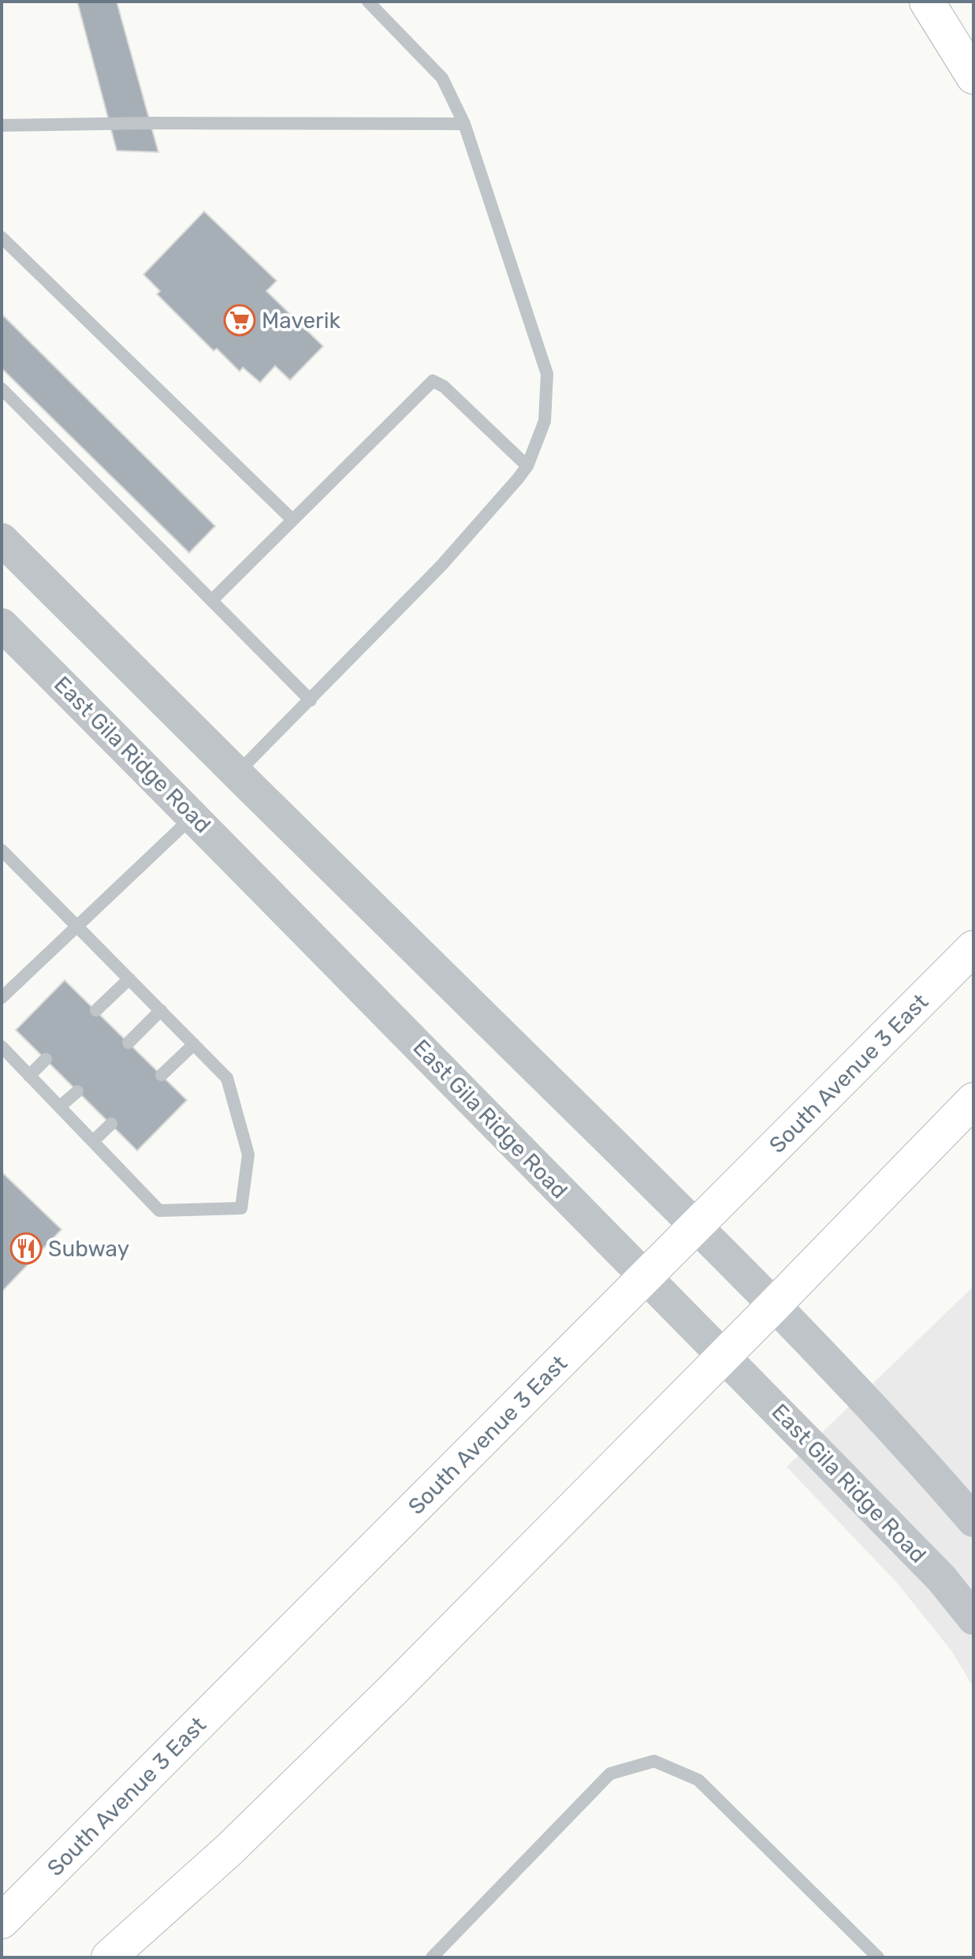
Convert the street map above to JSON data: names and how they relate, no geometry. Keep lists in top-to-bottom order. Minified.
{"streets":{"main road":["South Avenue 3 East"],"street":["East Gila Ridge Road"]},"crossings":[["East Gila Ridge Road","South Avenue 3 East"]],"places":{"supermarket":["Maverik"],"restaurant":["Subway"]}}
